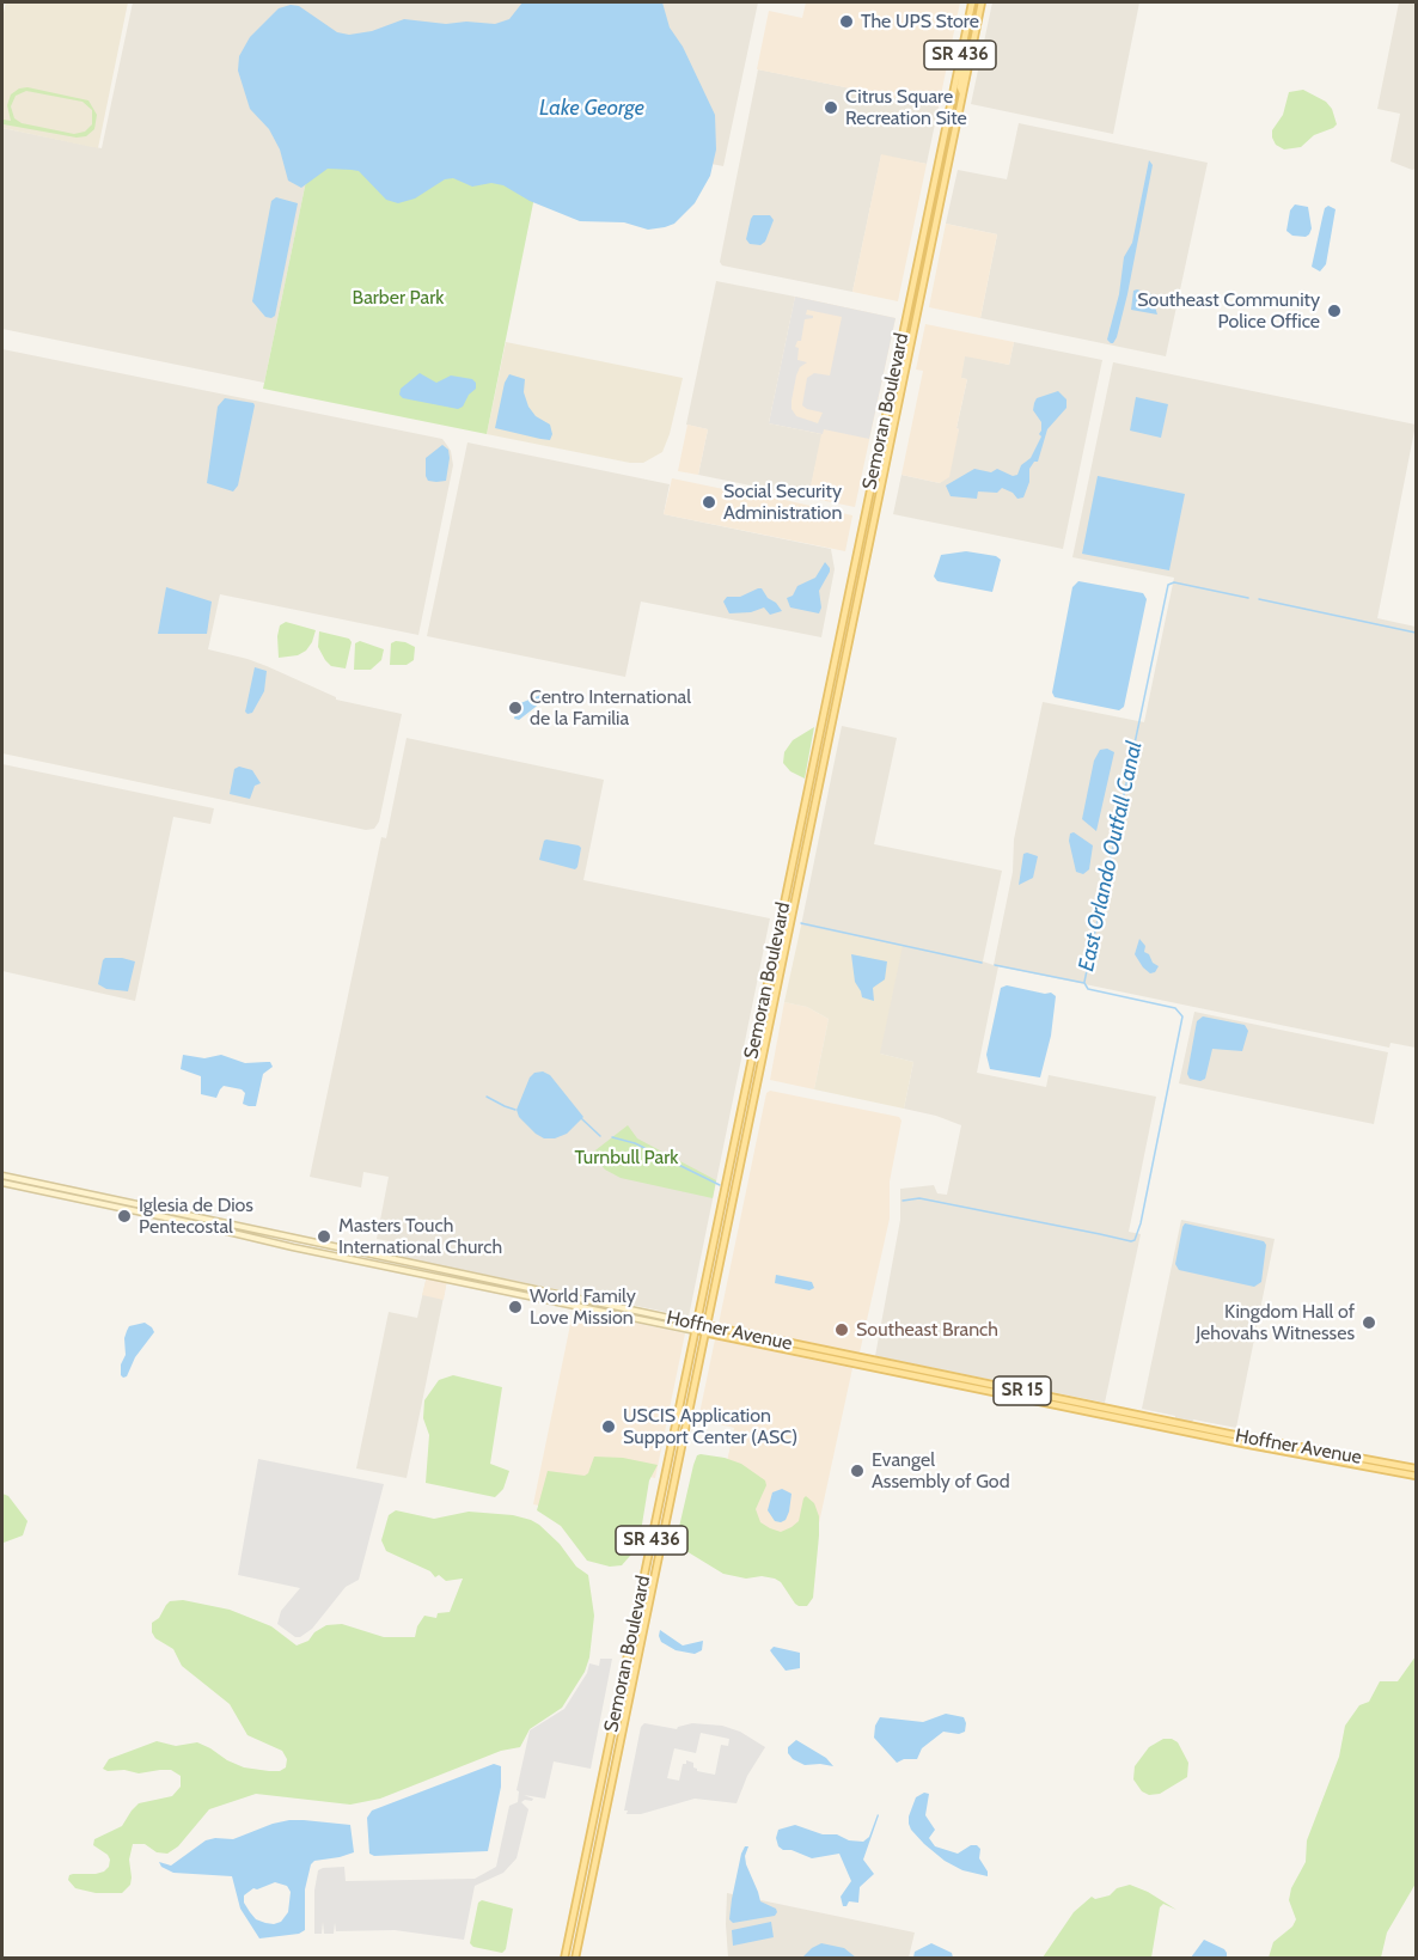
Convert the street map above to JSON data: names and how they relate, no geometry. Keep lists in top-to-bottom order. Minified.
{"streets":{"main road":["SR 436","Semoran Boulevard","Hoffner Avenue","SR 15"]},"crossings":[["Semoran Boulevard","Hoffner Avenue"]],"water":["Lake George","East Orlando Outfall Canal"],"parks":["Barber Park","Turnbull Park"],"places":["The UPS Store","Citrus Square Recreation Site","Southeast Community Police Office","Social Security Administration","Centro International de la Familia","Iglesia de Dios Pentecostal","Masters Touch International Church","World Family Love Mission","Kingdom Hall of Jehovahs Witnesses","Southeast Branch","USCIS Application Support Center (ASC)","Evangel Assembly of God"]}
